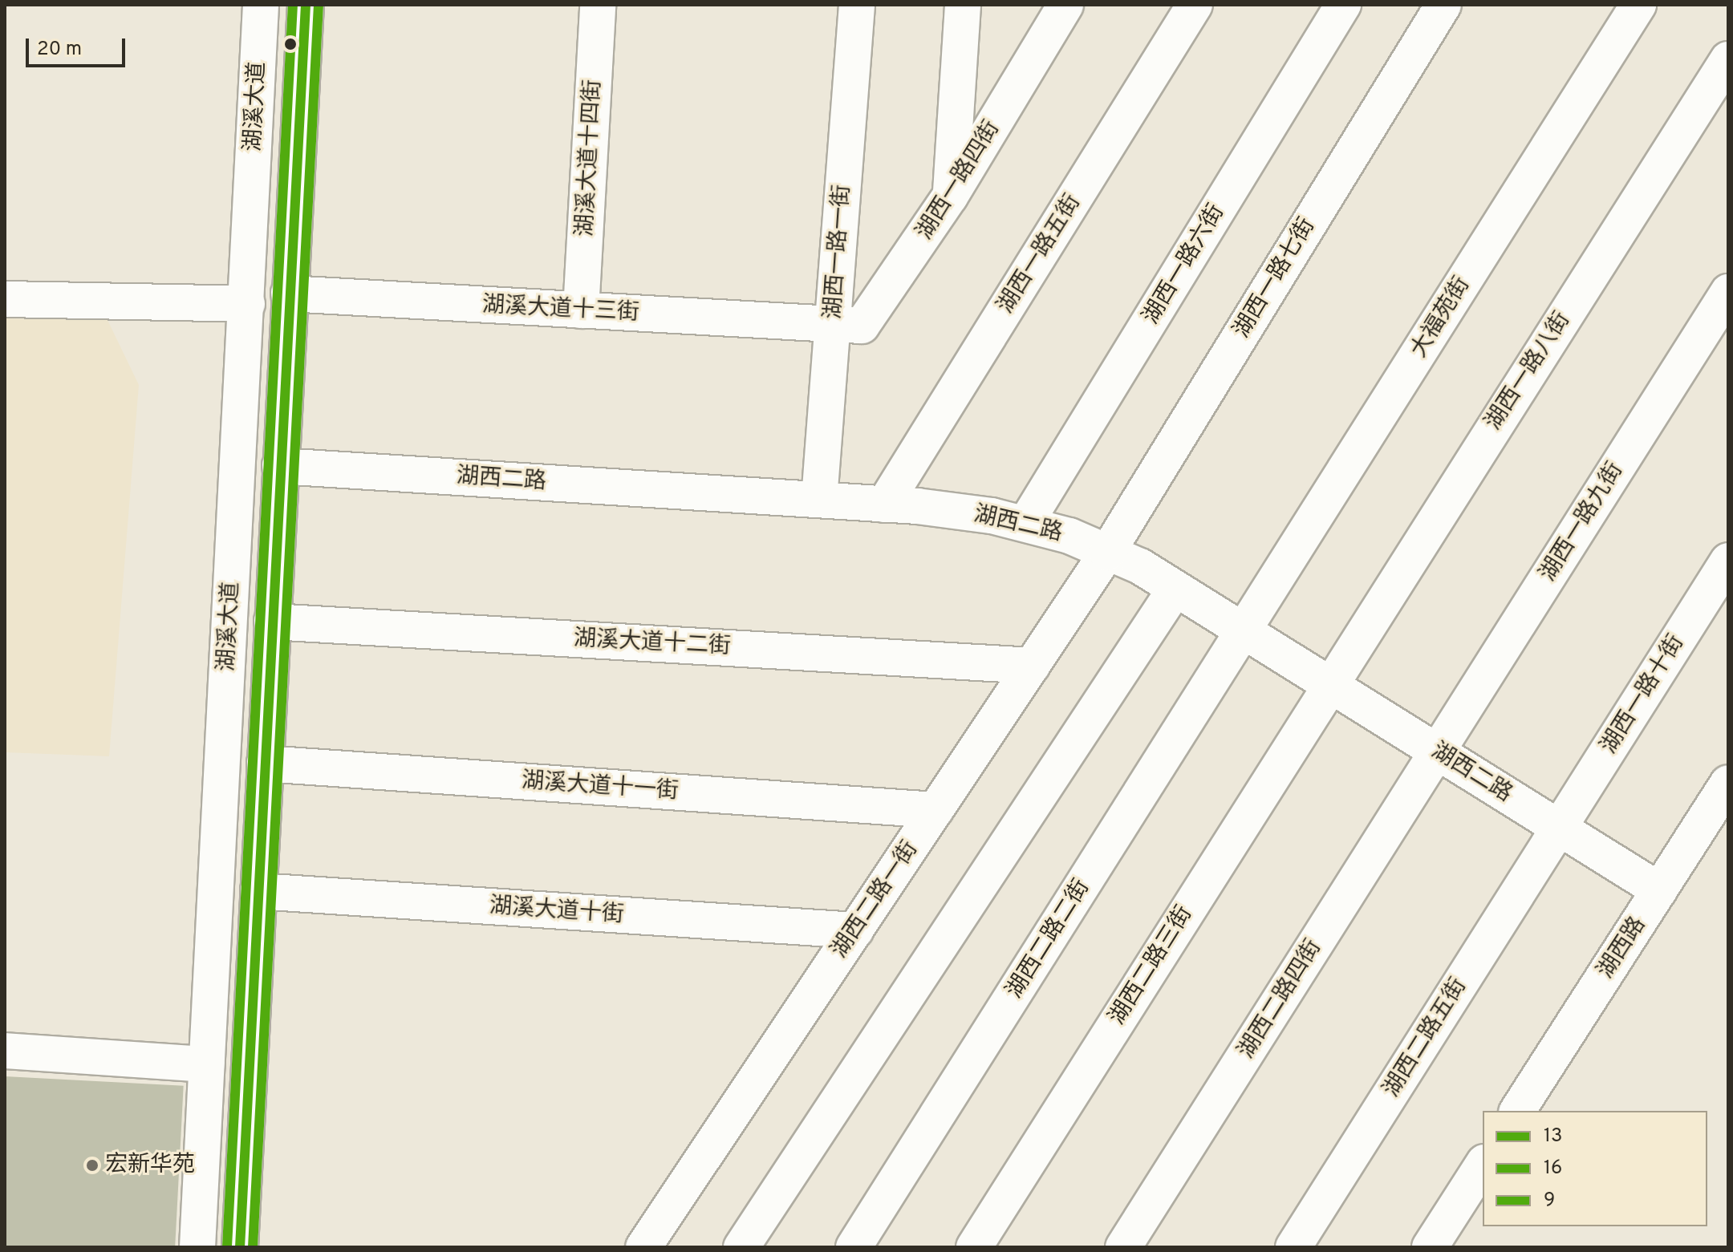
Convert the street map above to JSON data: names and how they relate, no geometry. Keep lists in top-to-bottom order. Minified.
{"streets":{"street":["湖溪大道","湖溪大道十四街","湖西一路四街","湖西一路一街","湖西一路五街","湖西一路六街","湖西一路七街","湖溪大道十三街","大福苑街","湖西一路八街","湖西二路","湖西一路九街","湖溪大道十二街","湖西一路十街","湖溪大道十一街","湖西二路一街","湖溪大道十街","湖西二路二街","湖西路","湖西二路三街","湖西二路四街","湖西二路五街"]},"crossings":[["湖溪大道","湖溪大道十三街"],["湖溪大道","湖西二路"],["湖溪大道","湖溪大道十二街"],["湖溪大道","湖溪大道十一街"],["湖溪大道","湖溪大道十街"],["湖溪大道十四街","湖溪大道十三街"],["湖西一路四街","湖西一路一街"],["湖西一路四街","湖溪大道十三街"],["湖西一路一街","湖溪大道十三街"],["湖西一路一街","湖西二路"],["湖西一路五街","湖西二路"],["湖西一路六街","湖西二路"],["湖西一路七街","湖西二路"],["湖西一路七街","湖西二路一街"],["大福苑街","湖西二路"],["大福苑街","湖西二路二街"],["湖西一路八街","湖西二路"],["湖西一路八街","湖西二路三街"],["湖西二路","湖西一路九街"],["湖西二路","湖西一路十街"],["湖西二路","湖西二路一街"],["湖西二路","湖西二路二街"],["湖西二路","湖西路"],["湖西二路","湖西二路三街"],["湖西二路","湖西二路四街"],["湖西二路","湖西二路五街"],["湖西一路九街","湖西二路四街"],["湖溪大道十二街","湖西二路一街"],["湖西一路十街","湖西二路五街"],["湖溪大道十一街","湖西二路一街"],["湖西二路一街","湖溪大道十街"]],"places":["宏新华苑"],"lines":["transit line 13","transit line 9","transit line 16"],"legend":["13","16","9"],"scale_bar":"20 m"}
